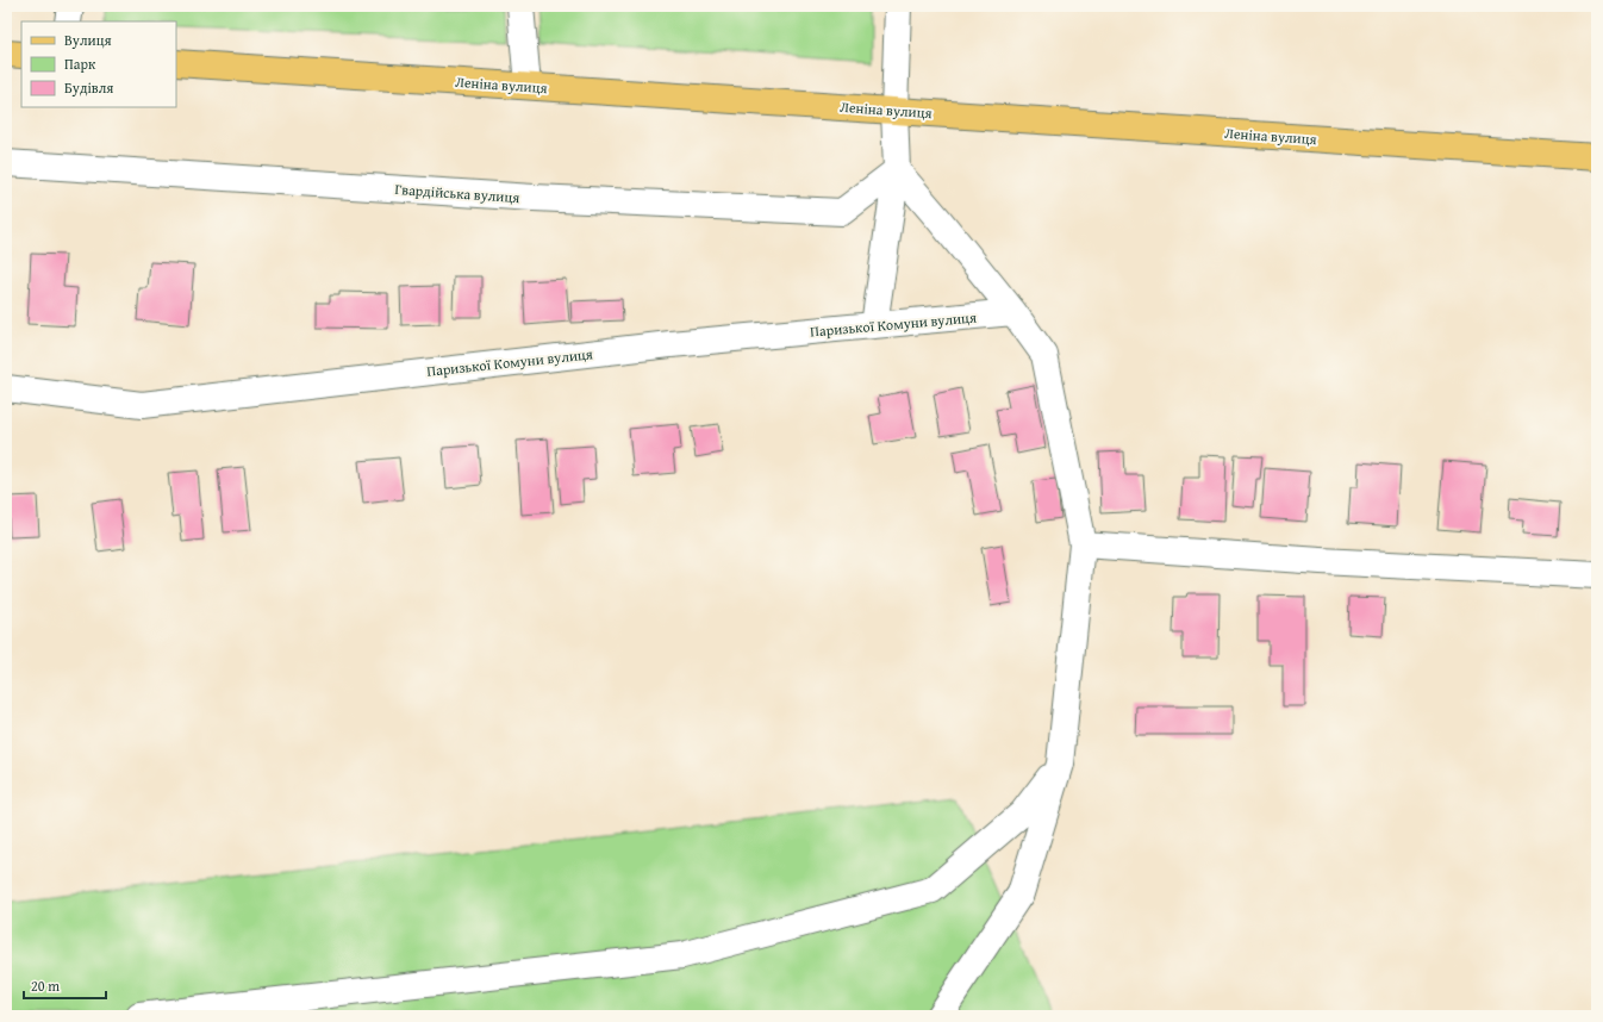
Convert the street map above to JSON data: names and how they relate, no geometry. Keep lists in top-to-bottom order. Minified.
{"streets":{"main road":["Леніна вулиця"],"street":["Гвардійська вулиця","Паризької Комуни вулиця"]},"legend":["Вулиця","Парк","Будівля"],"scale_bar":"20 m"}
